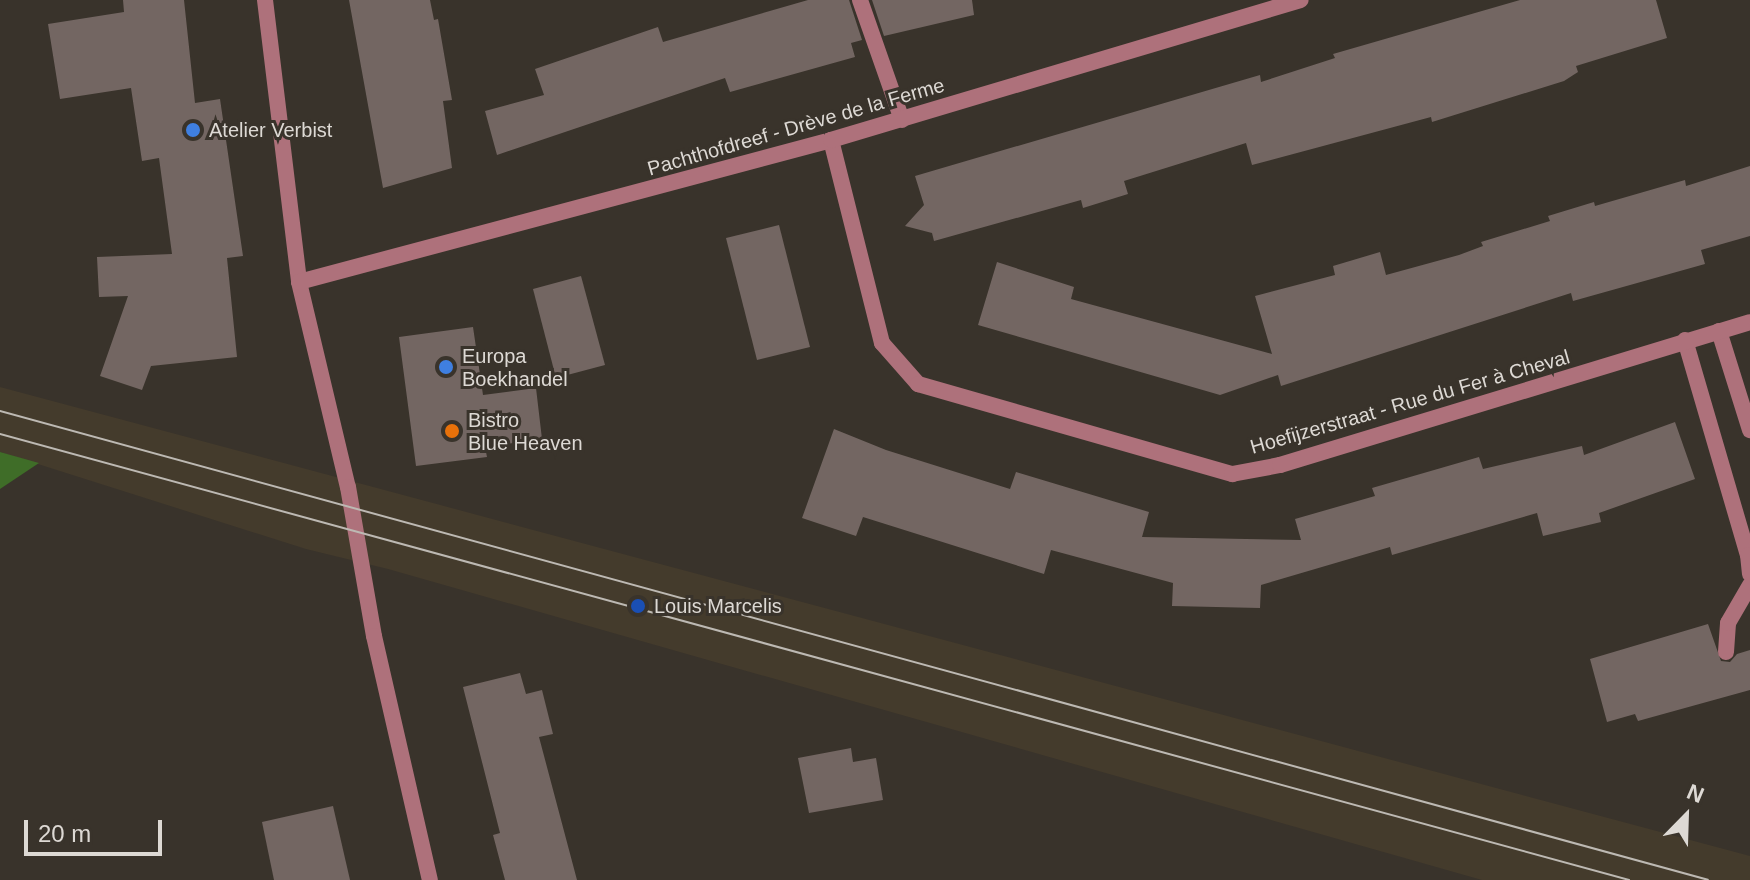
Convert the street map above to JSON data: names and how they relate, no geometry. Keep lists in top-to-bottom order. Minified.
{"streets":{"street":["Pachthofdreef - Drève de la Ferme","Hoefijzerstraat - Rue du Fer à Cheval"]},"crossings":[["Pachthofdreef - Drève de la Ferme","Hoefijzerstraat - Rue du Fer à Cheval"]],"places":["Atelier Verbist","Europa Boekhandel","Bistro Blue Heaven","Louis Marcelis"],"scale_bar":"20 m","north":"top right"}
